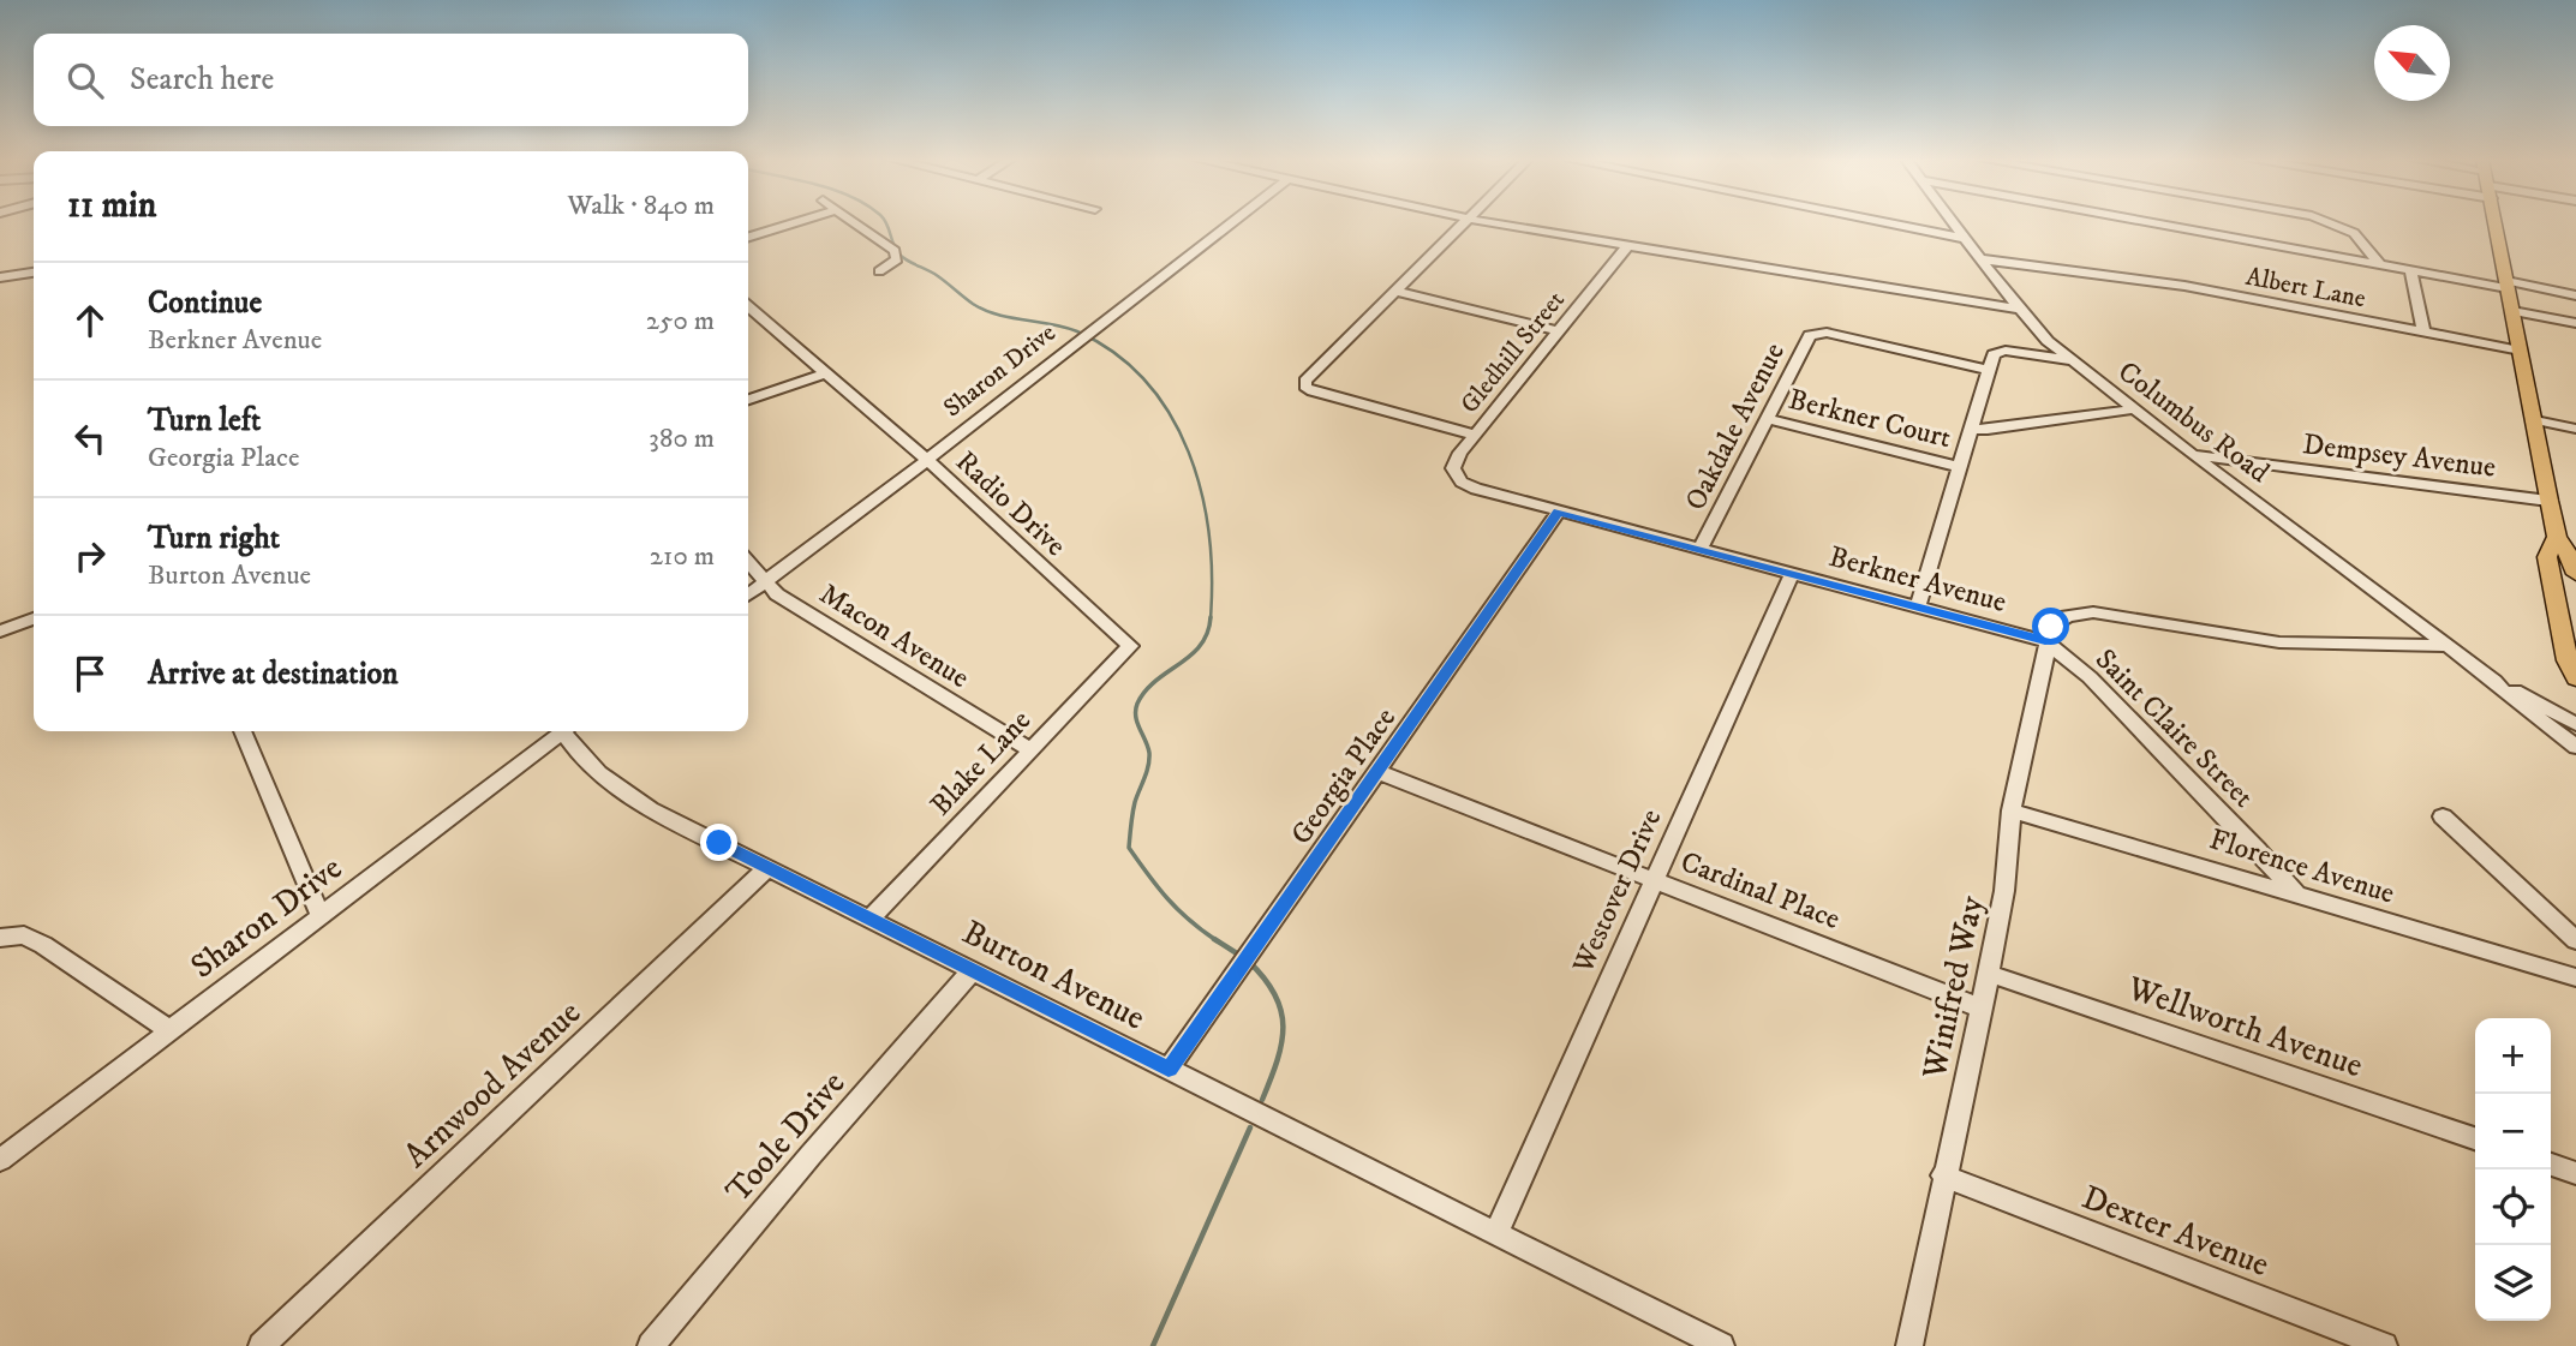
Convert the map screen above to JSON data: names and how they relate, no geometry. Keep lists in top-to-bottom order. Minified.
{"streets":{"street":["Albert Lane","Gledhill Street","Sharon Drive","Berkner Court","Columbus Road","Oakdale Avenue","Dempsey Avenue","Radio Drive","Berkner Avenue","Macon Avenue","Saint Claire Street","Blake Lane","Georgia Place","Florence Avenue","Cardinal Place","Westover Drive","Burton Avenue","Winifred Way","Wellworth Avenue","Arnwood Avenue","Toole Drive","Dexter Avenue"]},"crossings":[["Albert Lane","Columbus Road"],["Gledhill Street","Berkner Avenue"],["Sharon Drive","Radio Drive"],["Sharon Drive","Macon Avenue"],["Berkner Court","Oakdale Avenue"],["Columbus Road","Dempsey Avenue"],["Oakdale Avenue","Berkner Avenue"],["Radio Drive","Blake Lane"],["Berkner Avenue","Saint Claire Street"],["Berkner Avenue","Georgia Place"],["Berkner Avenue","Westover Drive"],["Berkner Avenue","Winifred Way"],["Macon Avenue","Blake Lane"],["Saint Claire Street","Florence Avenue"],["Saint Claire Street","Winifred Way"],["Blake Lane","Burton Avenue"],["Georgia Place","Cardinal Place"],["Georgia Place","Burton Avenue"],["Florence Avenue","Winifred Way"],["Cardinal Place","Westover Drive"],["Cardinal Place","Winifred Way"],["Westover Drive","Burton Avenue"],["Burton Avenue","Arnwood Avenue"],["Burton Avenue","Toole Drive"],["Winifred Way","Wellworth Avenue"],["Winifred Way","Dexter Avenue"]],"north":"top left","page":{"search":"Search here","heading":["11 min","Walk · 840 m"],"list":[["Continue","Berkner Avenue","250 m"],["Turn left","Georgia Place","380 m"],["Turn right","Burton Avenue","210 m"],"Arrive at destination"],"map_buttons":["+","−"]}}
